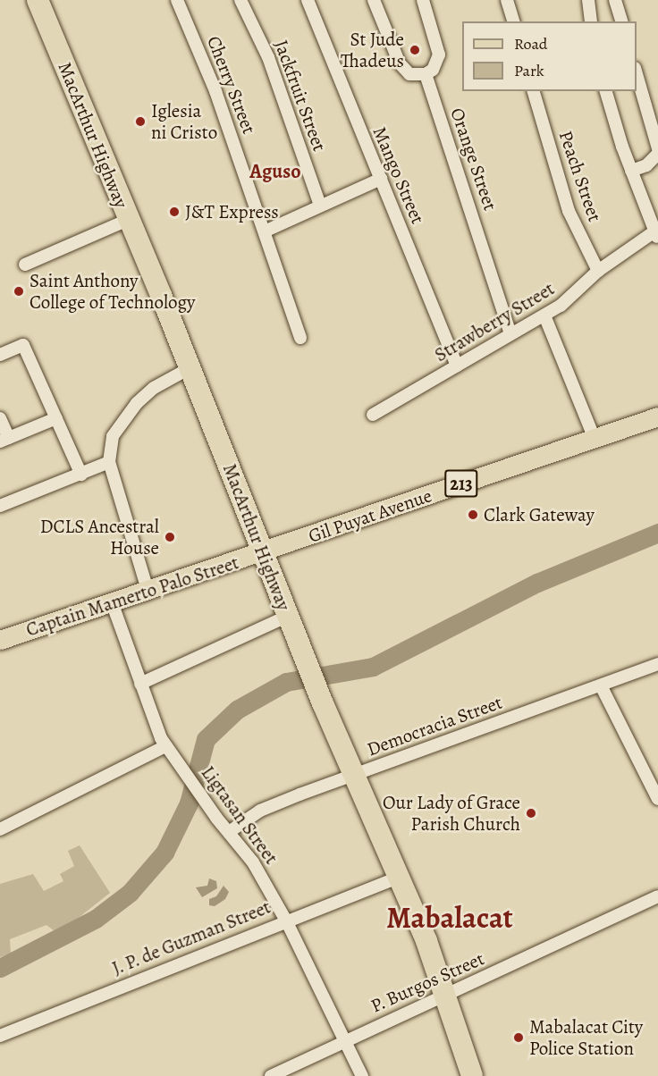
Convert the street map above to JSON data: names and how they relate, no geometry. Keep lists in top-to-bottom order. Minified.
{"streets":{"highway":["MacArthur Highway"],"main road":["213","Gil Puyat Avenue","Captain Mamerto Palo Street"],"street":["Cherry Street","Jackfruit Street","Orange Street","Mango Street","Peach Street","Strawberry Street","Democracia Street","Ligtasan Street","J. P. de Guzman Street","P. Burgos Street"]},"crossings":[["MacArthur Highway","Gil Puyat Avenue"],["MacArthur Highway","Captain Mamerto Palo Street"],["MacArthur Highway","Democracia Street"],["MacArthur Highway","J. P. de Guzman Street"],["MacArthur Highway","P. Burgos Street"],["Orange Street","Strawberry Street"],["Mango Street","Strawberry Street"],["Peach Street","Strawberry Street"],["Gil Puyat Avenue","Captain Mamerto Palo Street"],["Captain Mamerto Palo Street","Ligtasan Street"],["Democracia Street","Ligtasan Street"],["Ligtasan Street","J. P. de Guzman Street"],["Ligtasan Street","P. Burgos Street"]],"districts":["Aguso","Mabalacat"],"places":["St Jude Thadeus","Iglesia ni Cristo","J&T Express","Saint Anthony College of Technology","Clark Gateway","DCLS Ancestral House","Our Lady of Grace Parish Church","Mabalacat City Police Station"],"legend":["Road","Park"]}
